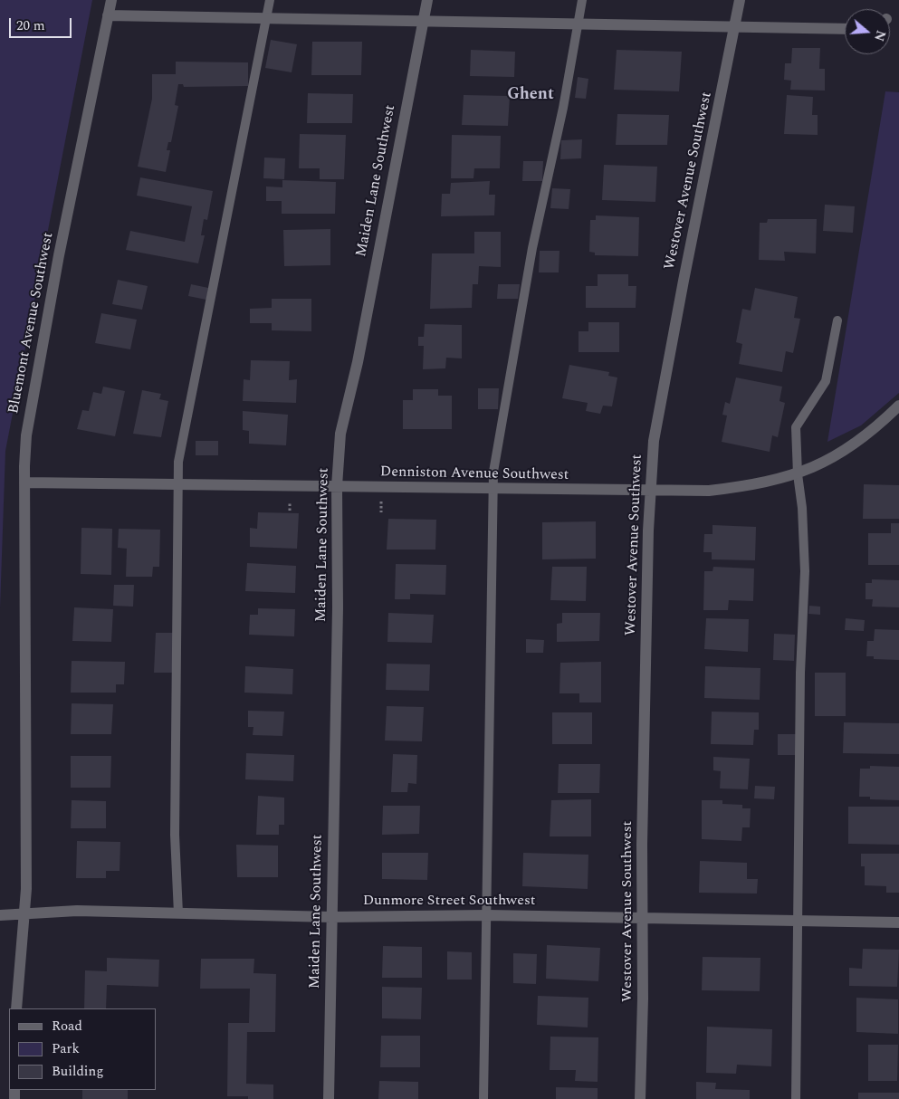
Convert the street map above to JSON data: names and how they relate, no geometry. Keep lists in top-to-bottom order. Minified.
{"streets":{"street":["Maiden Lane Southwest","Westover Avenue Southwest","Bluemont Avenue Southwest","Denniston Avenue Southwest","Dunmore Street Southwest"]},"crossings":[["Maiden Lane Southwest","Denniston Avenue Southwest"],["Maiden Lane Southwest","Dunmore Street Southwest"],["Westover Avenue Southwest","Denniston Avenue Southwest"],["Westover Avenue Southwest","Dunmore Street Southwest"],["Bluemont Avenue Southwest","Denniston Avenue Southwest"],["Bluemont Avenue Southwest","Dunmore Street Southwest"]],"districts":["Ghent"],"legend":["Road","Park","Building"],"scale_bar":"20 m","north":"right"}
